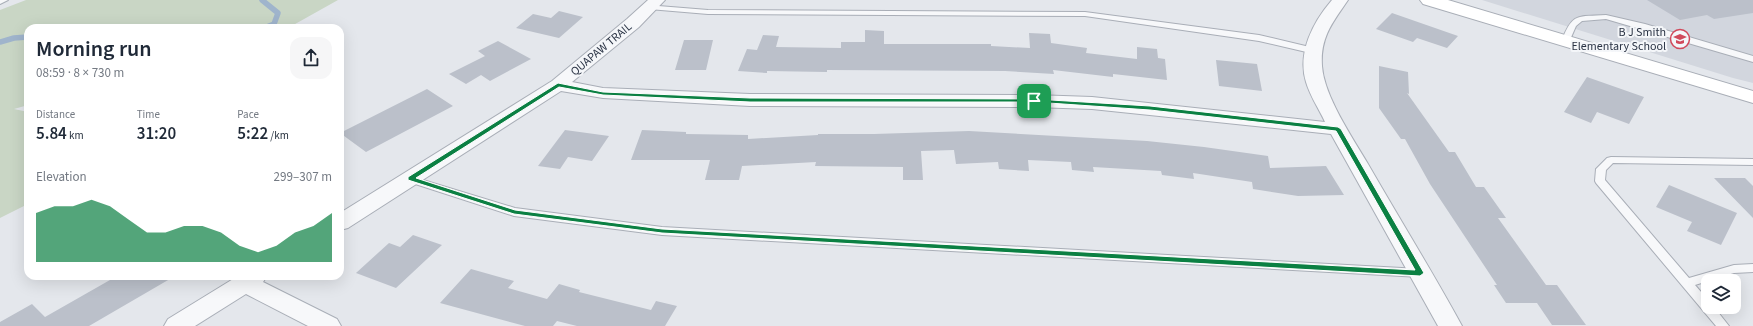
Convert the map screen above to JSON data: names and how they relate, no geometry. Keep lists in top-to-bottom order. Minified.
{"streets":{"street":["QUAPAW TRAIL"]},"places":{"school or university":["B J Smith Elementary School"]},"page":{"heading":["Morning run","08:59 · 8 × 730 m"],"stats":[["Distance","5.84 km"],["Time","31:20"],["Pace","5:22 /km"]],"chart":["Elevation","299–307 m"]}}
